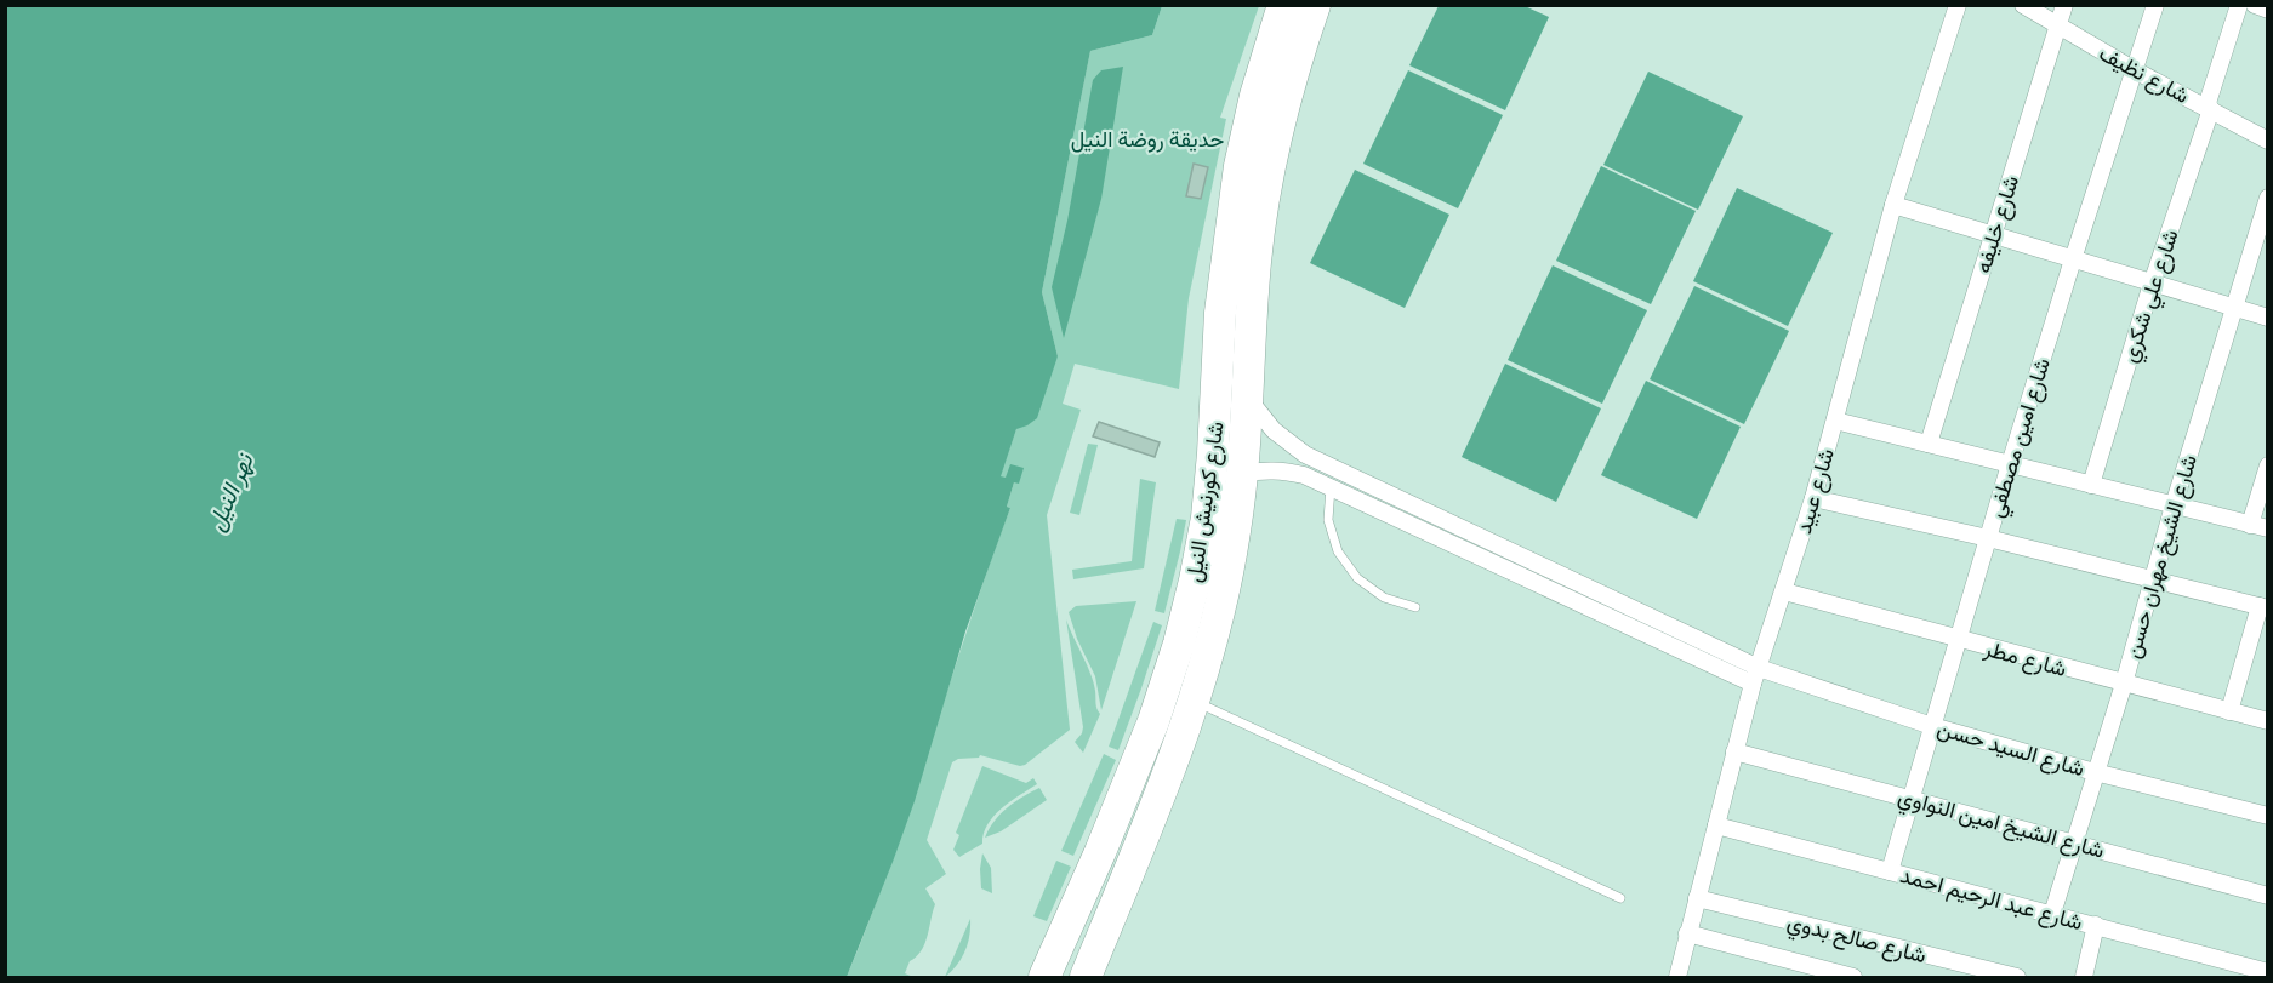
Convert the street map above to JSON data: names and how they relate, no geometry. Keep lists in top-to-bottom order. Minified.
{"streets":{"highway":["شارع كورنيش النيل"],"street":["شارع نظيف","شارع خليفه","شارع علي شكري","شارع امين مصطفي","شارع عبيد","شارع الشيخ مهران حسن","شارع مطر","شارع السيد حسن","شارع الشيخ امين النواوي","شارع عبد الرحيم احمد","شارع صالح بدوي"]},"crossings":[["شارع نظيف","شارع خليفه"],["شارع نظيف","شارع علي شكري"],["شارع نظيف","شارع امين مصطفي"],["شارع امين مصطفي","شارع مطر"],["شارع امين مصطفي","شارع السيد حسن"],["شارع امين مصطفي","شارع الشيخ امين النواوي"],["شارع امين مصطفي","شارع عبد الرحيم احمد"],["شارع عبيد","شارع مطر"],["شارع عبيد","شارع السيد حسن"],["شارع عبيد","شارع الشيخ امين النواوي"],["شارع عبيد","شارع عبد الرحيم احمد"],["شارع عبيد","شارع صالح بدوي"],["شارع الشيخ مهران حسن","شارع مطر"],["شارع الشيخ مهران حسن","شارع السيد حسن"],["شارع الشيخ مهران حسن","شارع الشيخ امين النواوي"],["شارع الشيخ مهران حسن","شارع عبد الرحيم احمد"]],"water":["نهر النيل"],"parks":["حديقة روضة النيل"]}
